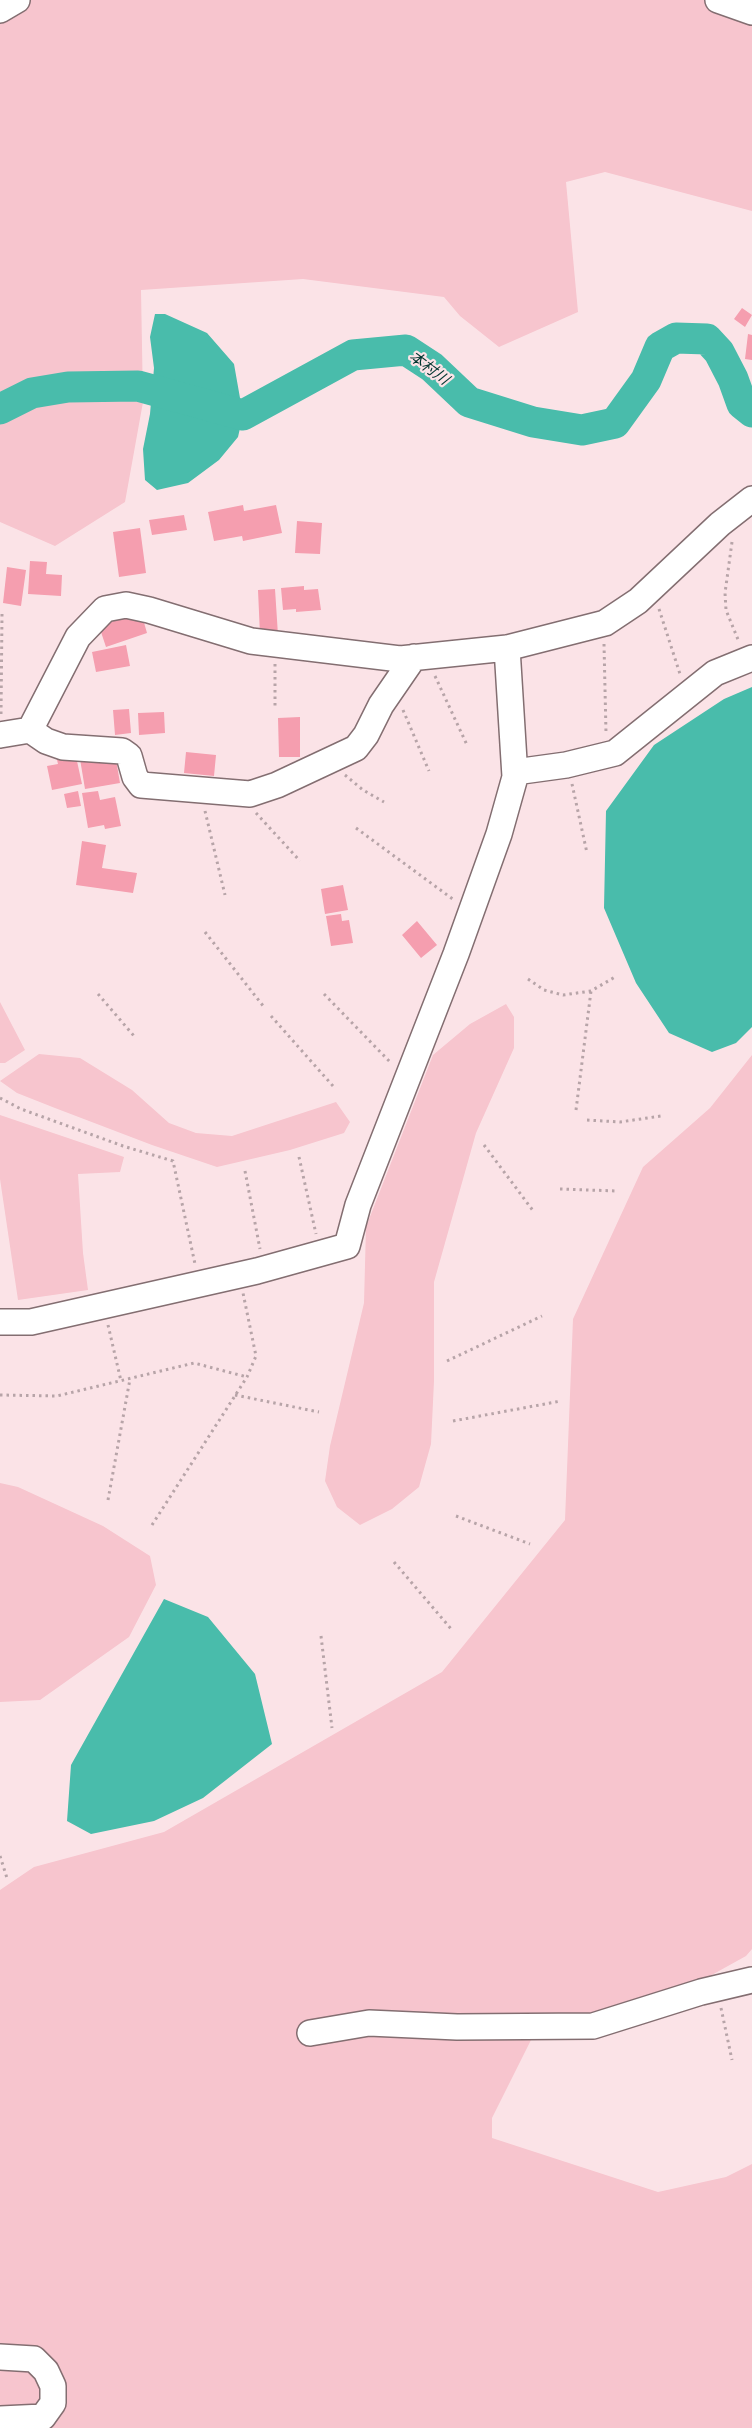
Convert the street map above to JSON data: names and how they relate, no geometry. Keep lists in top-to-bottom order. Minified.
{"water":["本村川"]}
